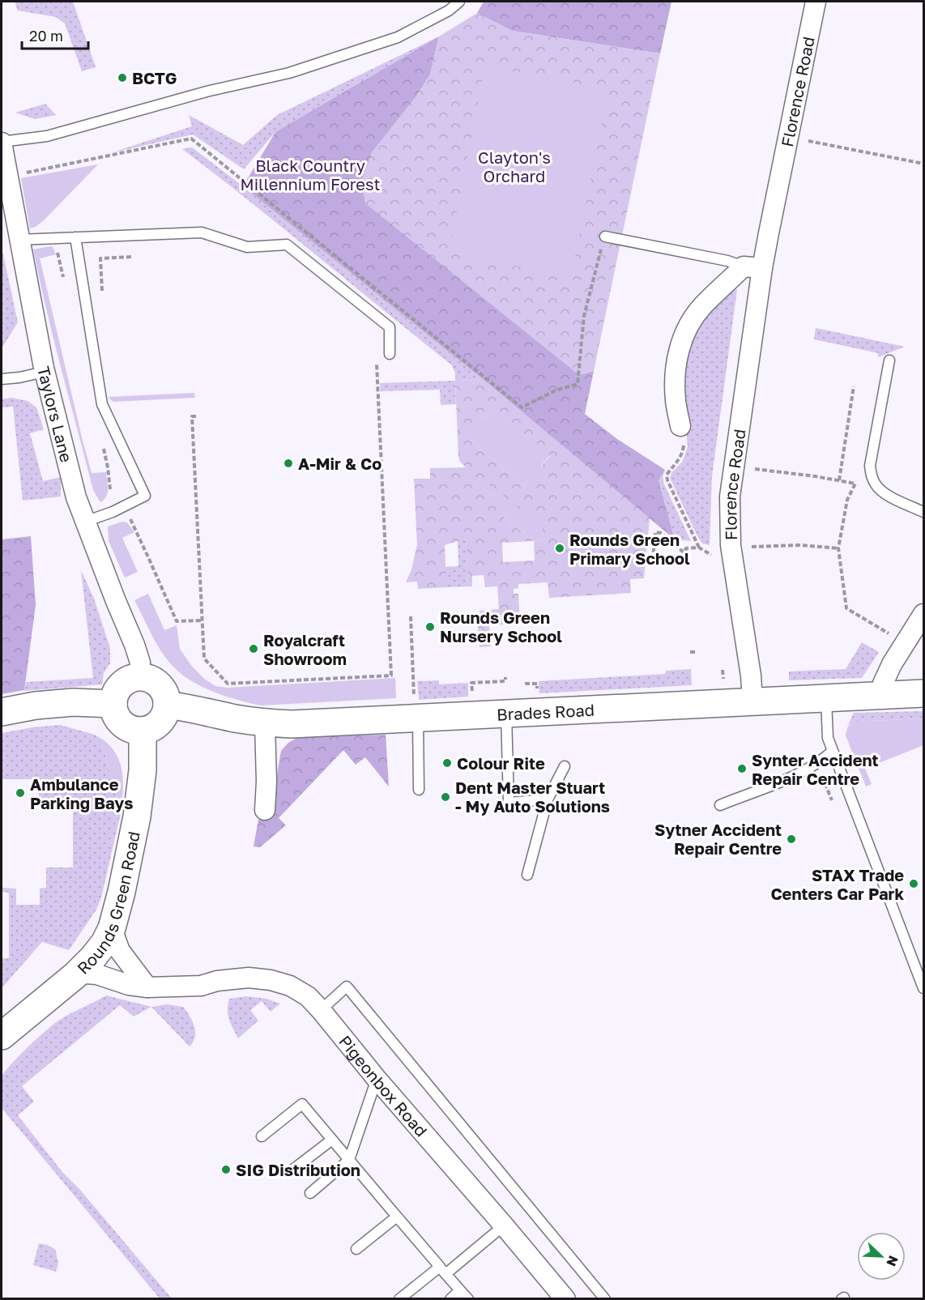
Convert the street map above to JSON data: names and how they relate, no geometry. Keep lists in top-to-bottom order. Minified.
{"streets":{"street":["Florence Road","Taylors Lane","Brades Road","Rounds Green Road","Pigeonbox Road"]},"crossings":[["Florence Road","Brades Road"],["Taylors Lane","Brades Road"],["Taylors Lane","Rounds Green Road"],["Brades Road","Rounds Green Road"],["Rounds Green Road","Pigeonbox Road"]],"parks":["Clayton's Orchard","Black Country Millennium Forest"],"places":["BCTG","A-Mir & Co","Rounds Green Primary School","Rounds Green Nursery School","Royalcraft Showroom","Colour Rite","Synter Accident Repair Centre","Ambulance Parking Bays","Dent Master Stuart - My Auto Solutions","Sytner Accident Repair Centre","STAX Trade Centers Car Park","SIG Distribution"],"scale_bar":"20 m","north":"bottom right"}
